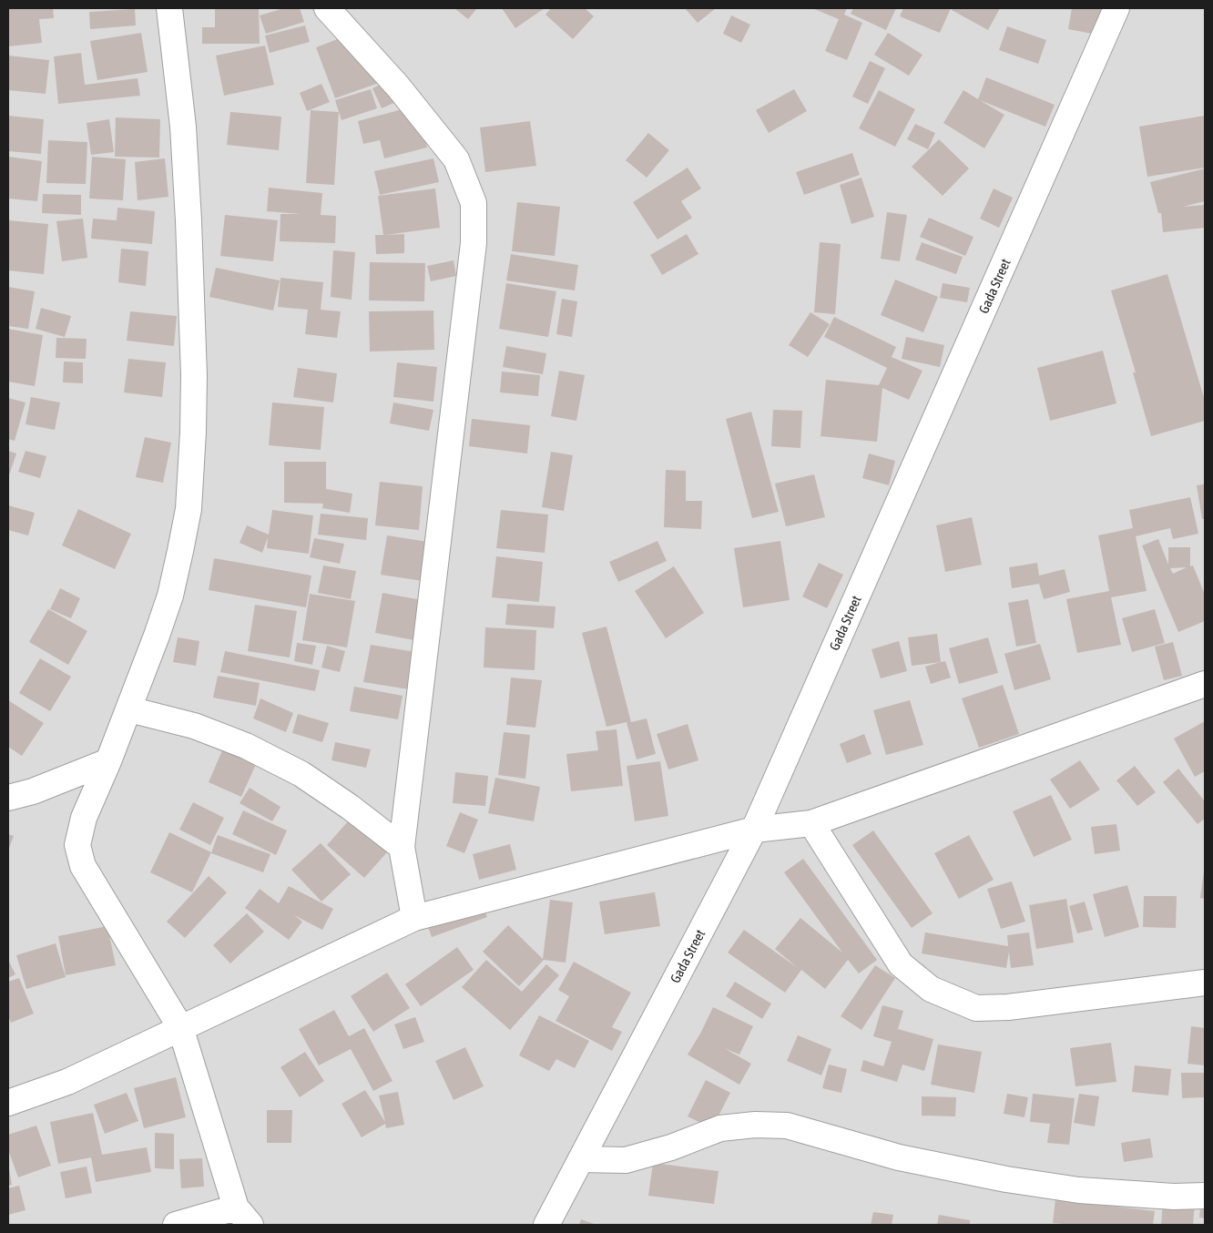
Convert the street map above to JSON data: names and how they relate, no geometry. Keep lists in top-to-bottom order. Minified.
{"streets":{"street":["Gada Street"]}}
